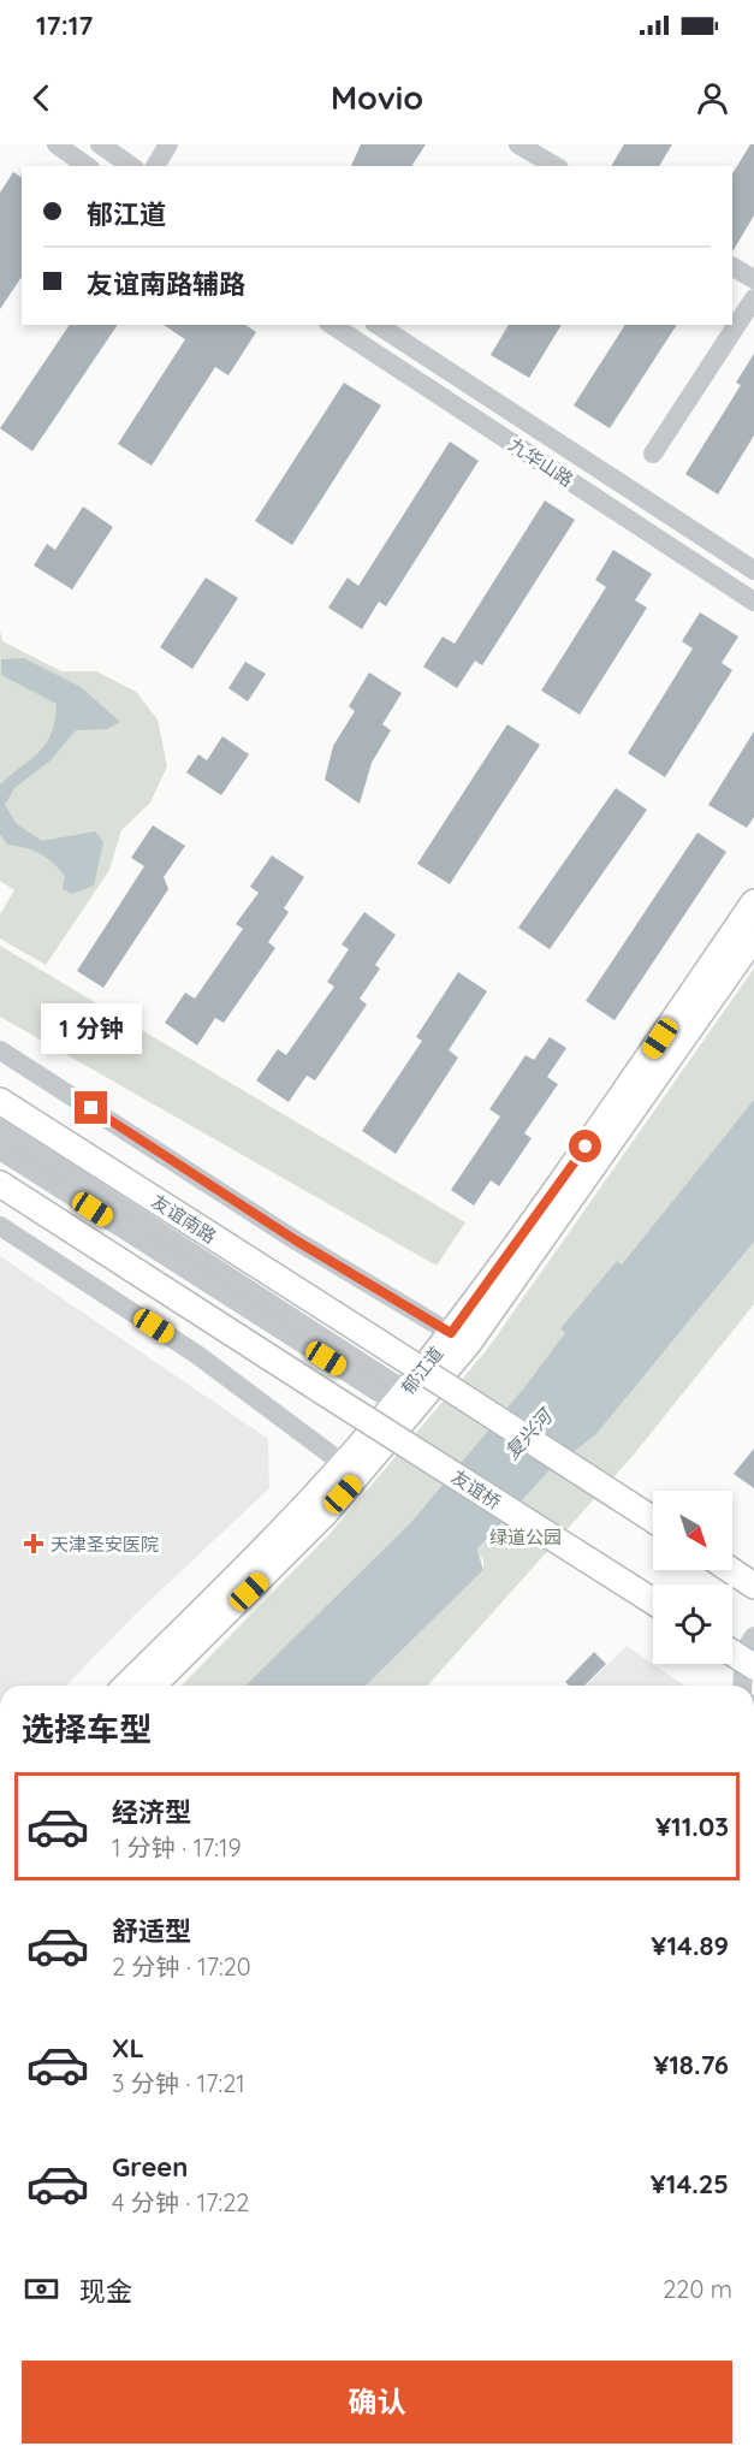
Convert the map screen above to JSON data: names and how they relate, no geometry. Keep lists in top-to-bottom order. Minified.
{"streets":{"main road":["友谊南路","郁江道","友谊桥"],"street":["九华山路"]},"water":["复兴河"],"parks":["绿道公园"],"places":{"health":["天津圣安医院"]},"north":"bottom right","page":{"status":"17:17","header":"Movio","banner":["郁江道","友谊南路辅路"],"bubble":"1 分钟","heading":"选择车型","list":[{"name":"经济型","note":"1 分钟 · 17:19","value":"¥11.03"},{"name":"舒适型","note":"2 分钟 · 17:20","value":"¥14.89"},{"name":"XL","note":"3 分钟 · 17:21","value":"¥18.76"},{"name":"Green","note":"4 分钟 · 17:22","value":"¥14.25"}],"pay":["现金","220 m"],"buttons":"确认"}}
